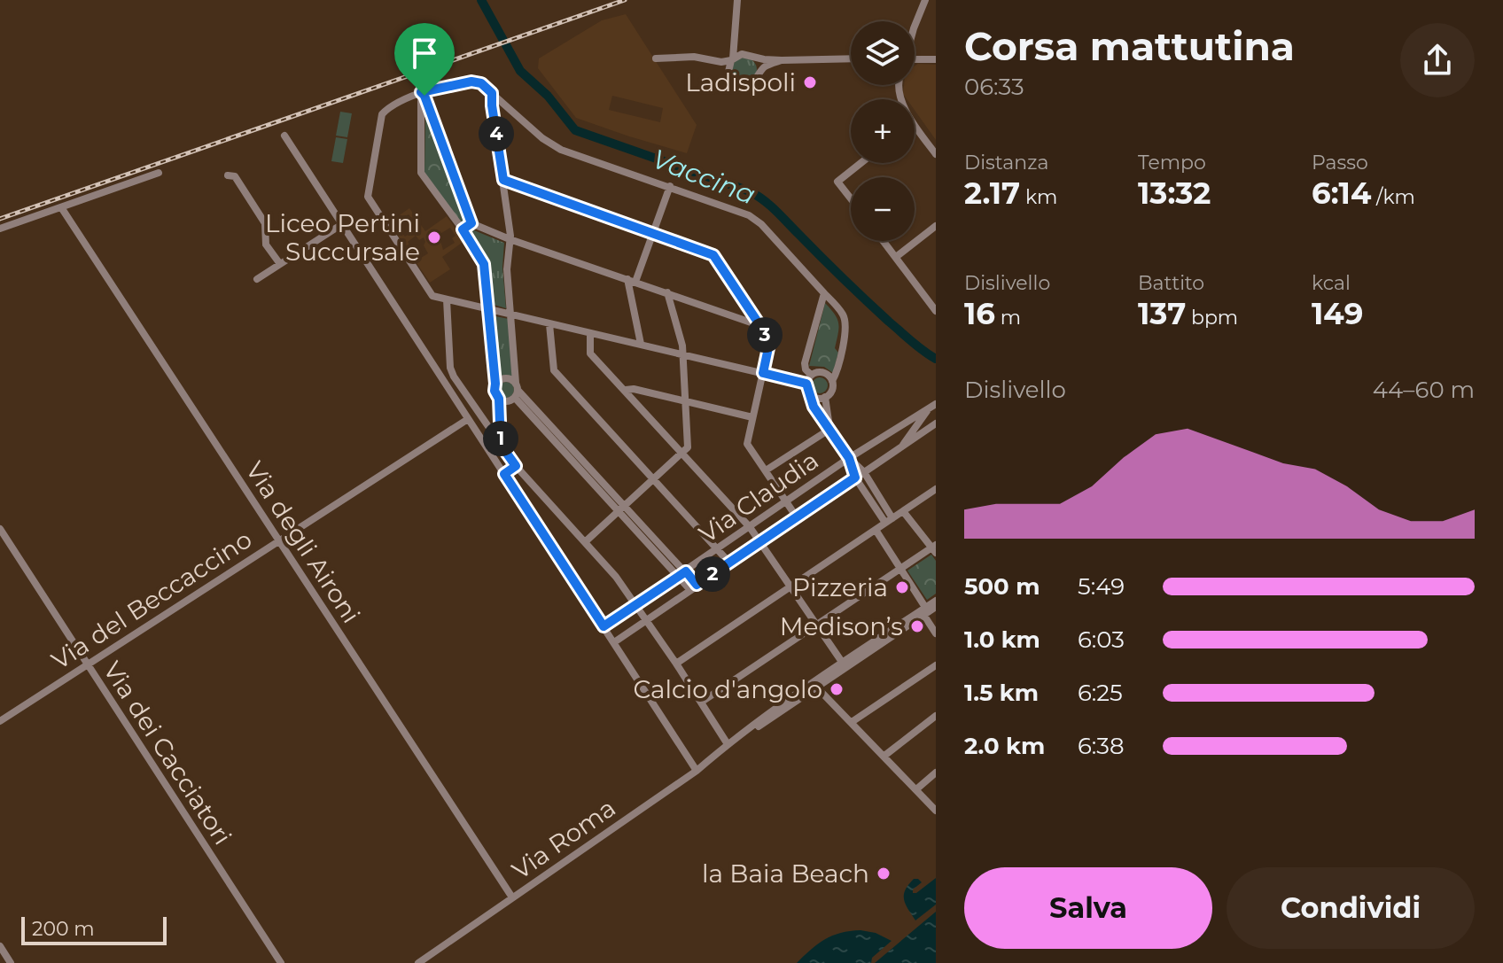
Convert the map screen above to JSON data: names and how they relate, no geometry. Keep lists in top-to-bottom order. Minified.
{"streets":{"street":["Via Claudia","Via degli Aironi","Via del Beccaccino","Via dei Cacciatori","Via Roma"]},"crossings":[["Via degli Aironi","Via del Beccaccino"],["Via degli Aironi","Via Roma"],["Via del Beccaccino","Via dei Cacciatori"]],"water":["Vaccina"],"places":["Ladispoli","Liceo Pertini Succursale","Pizzeria","Medison’s","Calcio d'angolo","la Baia Beach"],"scale_bar":"200 m","page":{"heading":["Corsa mattutina","06:33"],"map_buttons":["+","−"],"pins":["4","3","1","2"],"stats":[["Distanza","2.17 km"],["Tempo","13:32"],["Passo","6:14 /km"],["Dislivello","16 m"],["Battito","137 bpm"],["kcal","149"]],"chart":["Dislivello","44–60 m"],"list":[{"name":"500 m","note":"5:49"},{"name":"1.0 km","note":"6:03"},{"name":"1.5 km","note":"6:25"},{"name":"2.0 km","note":"6:38"}],"buttons":["Salva","Condividi"],"scale":"200 m"}}
